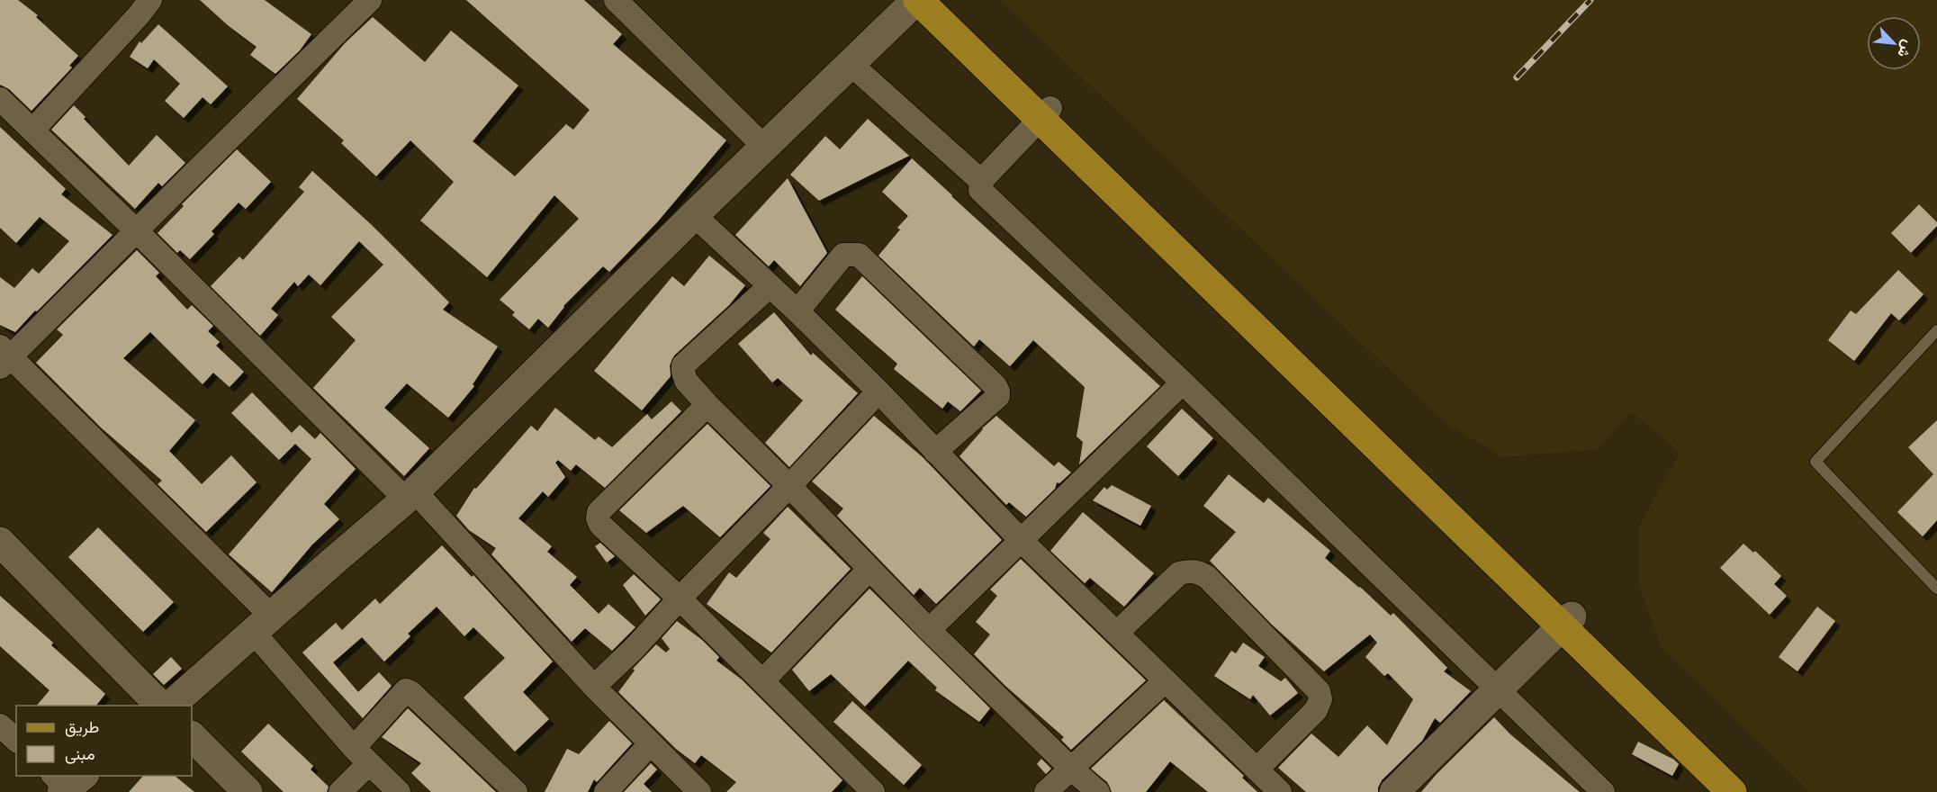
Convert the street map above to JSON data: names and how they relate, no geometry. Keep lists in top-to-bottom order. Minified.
{"legend":["طريق","مبنى"],"north":"bottom right"}
